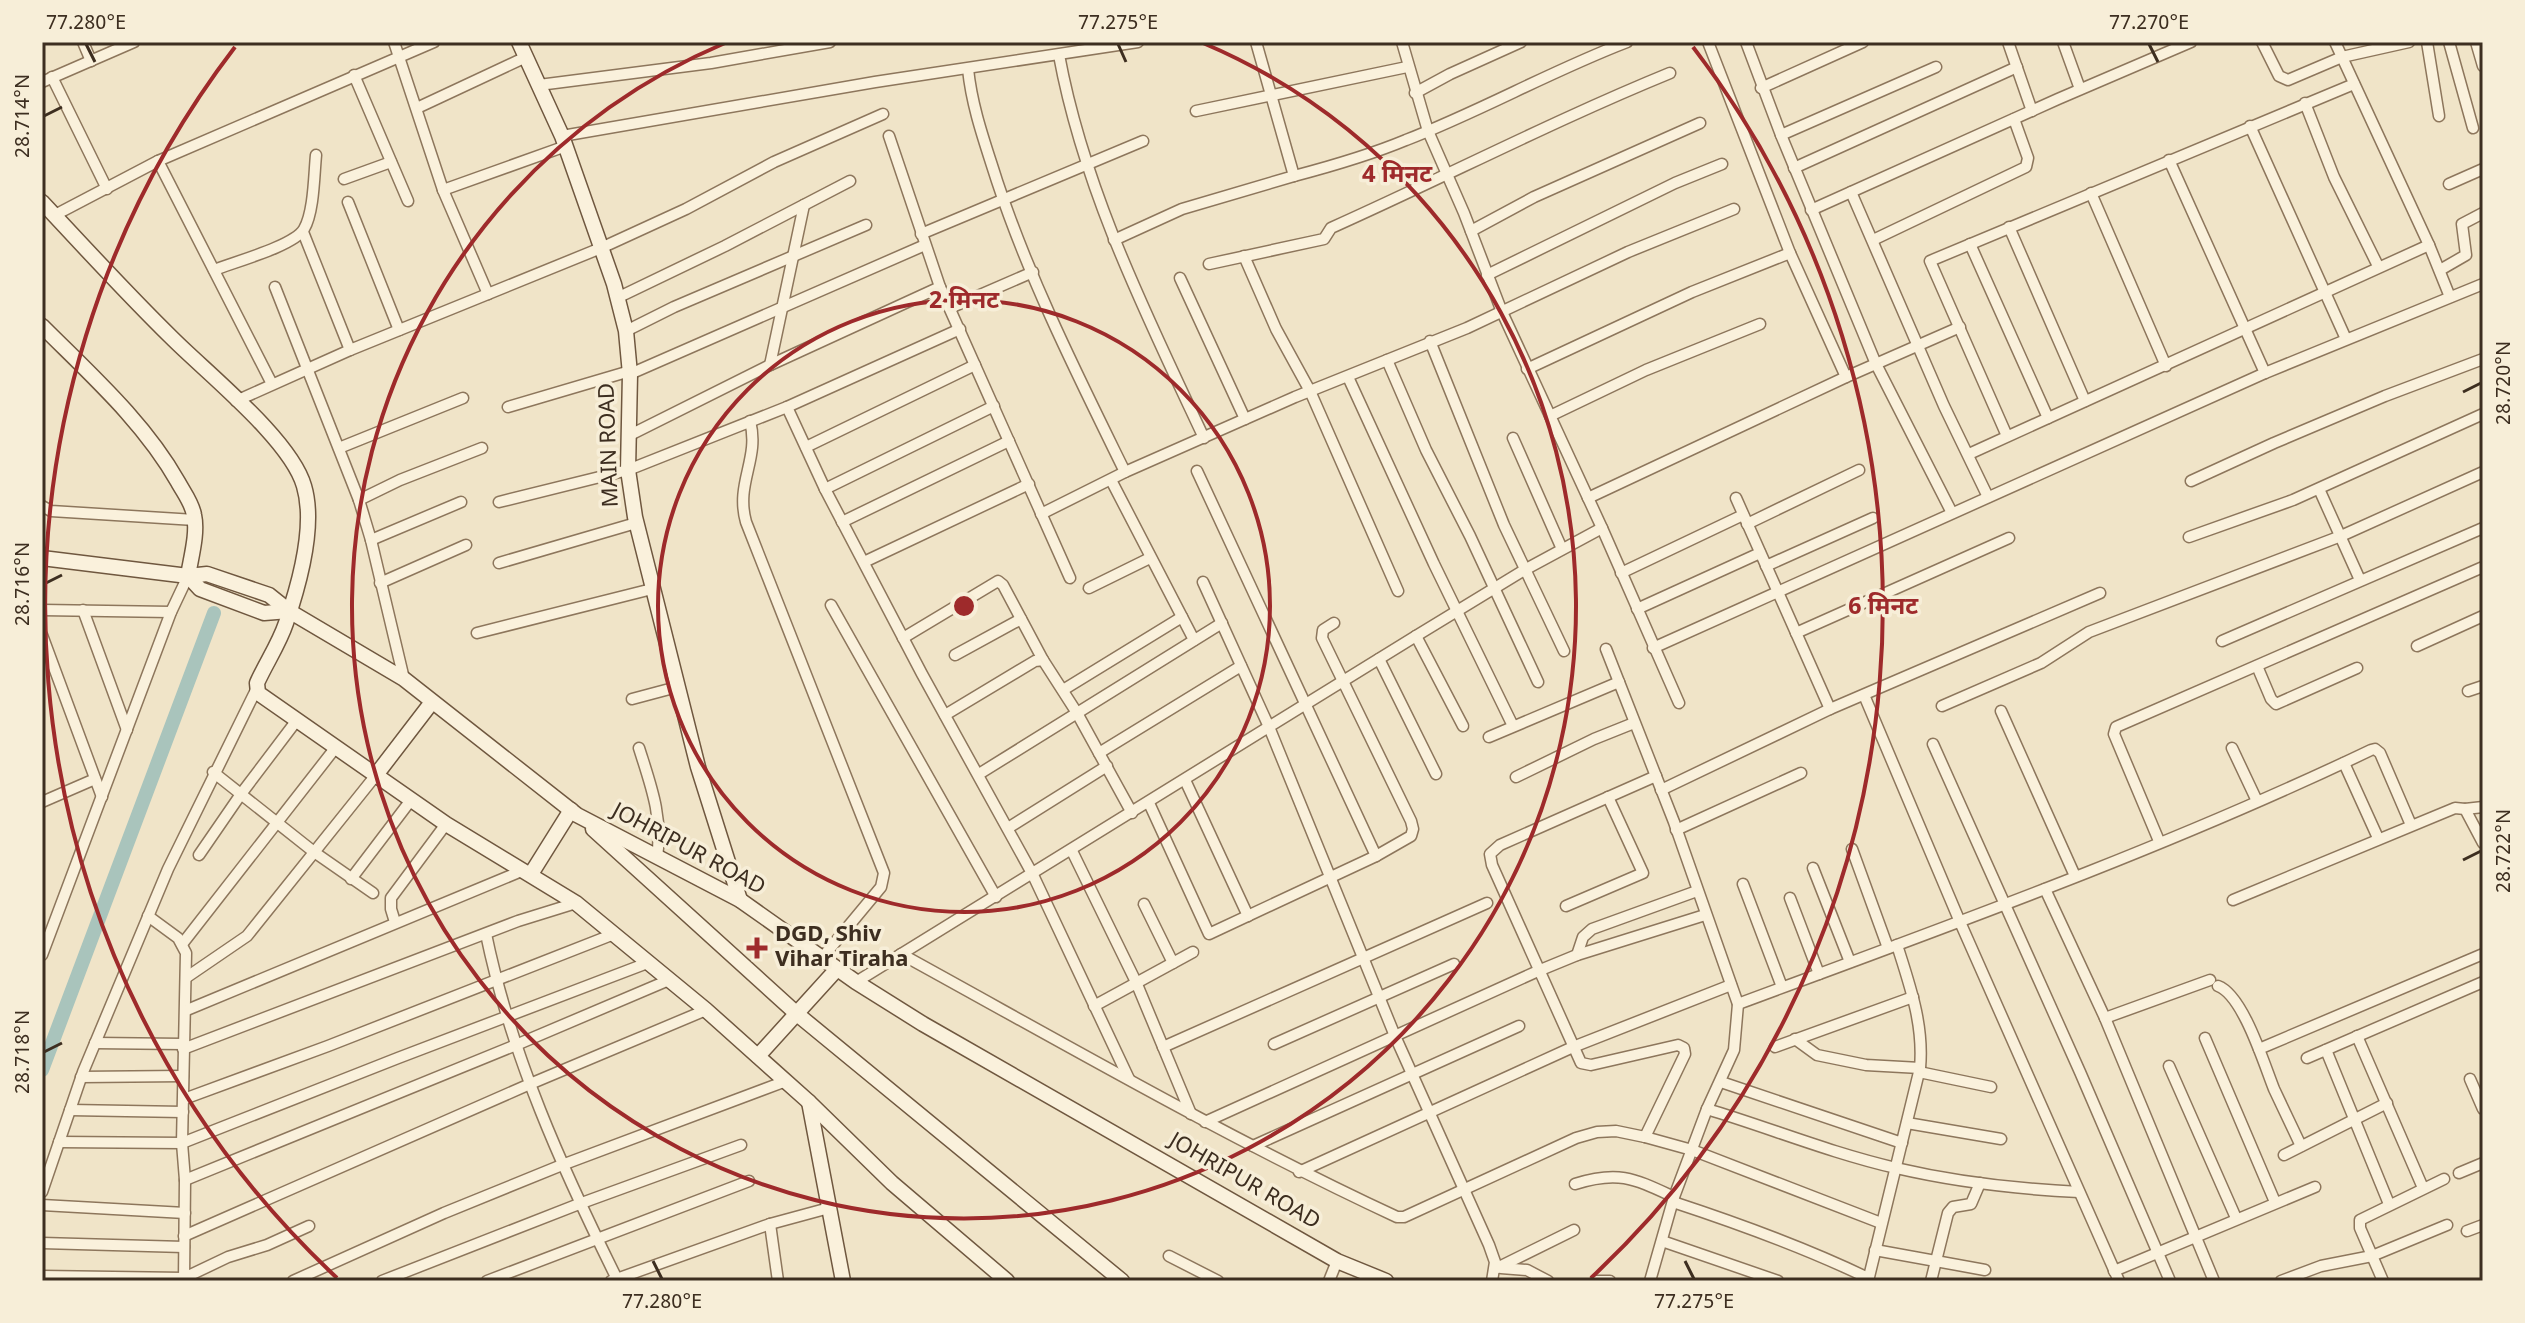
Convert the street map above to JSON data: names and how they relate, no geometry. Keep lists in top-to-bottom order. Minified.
{"streets":{"street":["MAIN ROAD","JOHRIPUR ROAD"]},"crossings":[["MAIN ROAD","JOHRIPUR ROAD"]],"places":{"health":["DGD, Shiv Vihar Tiraha"]},"coordinates":["77.280°E","77.275°E","77.270°E","28.714°N","28.720°N","28.716°N","28.722°N","28.718°N"],"rings":["4 मिनट","2 मिनट","6 मिनट"]}
